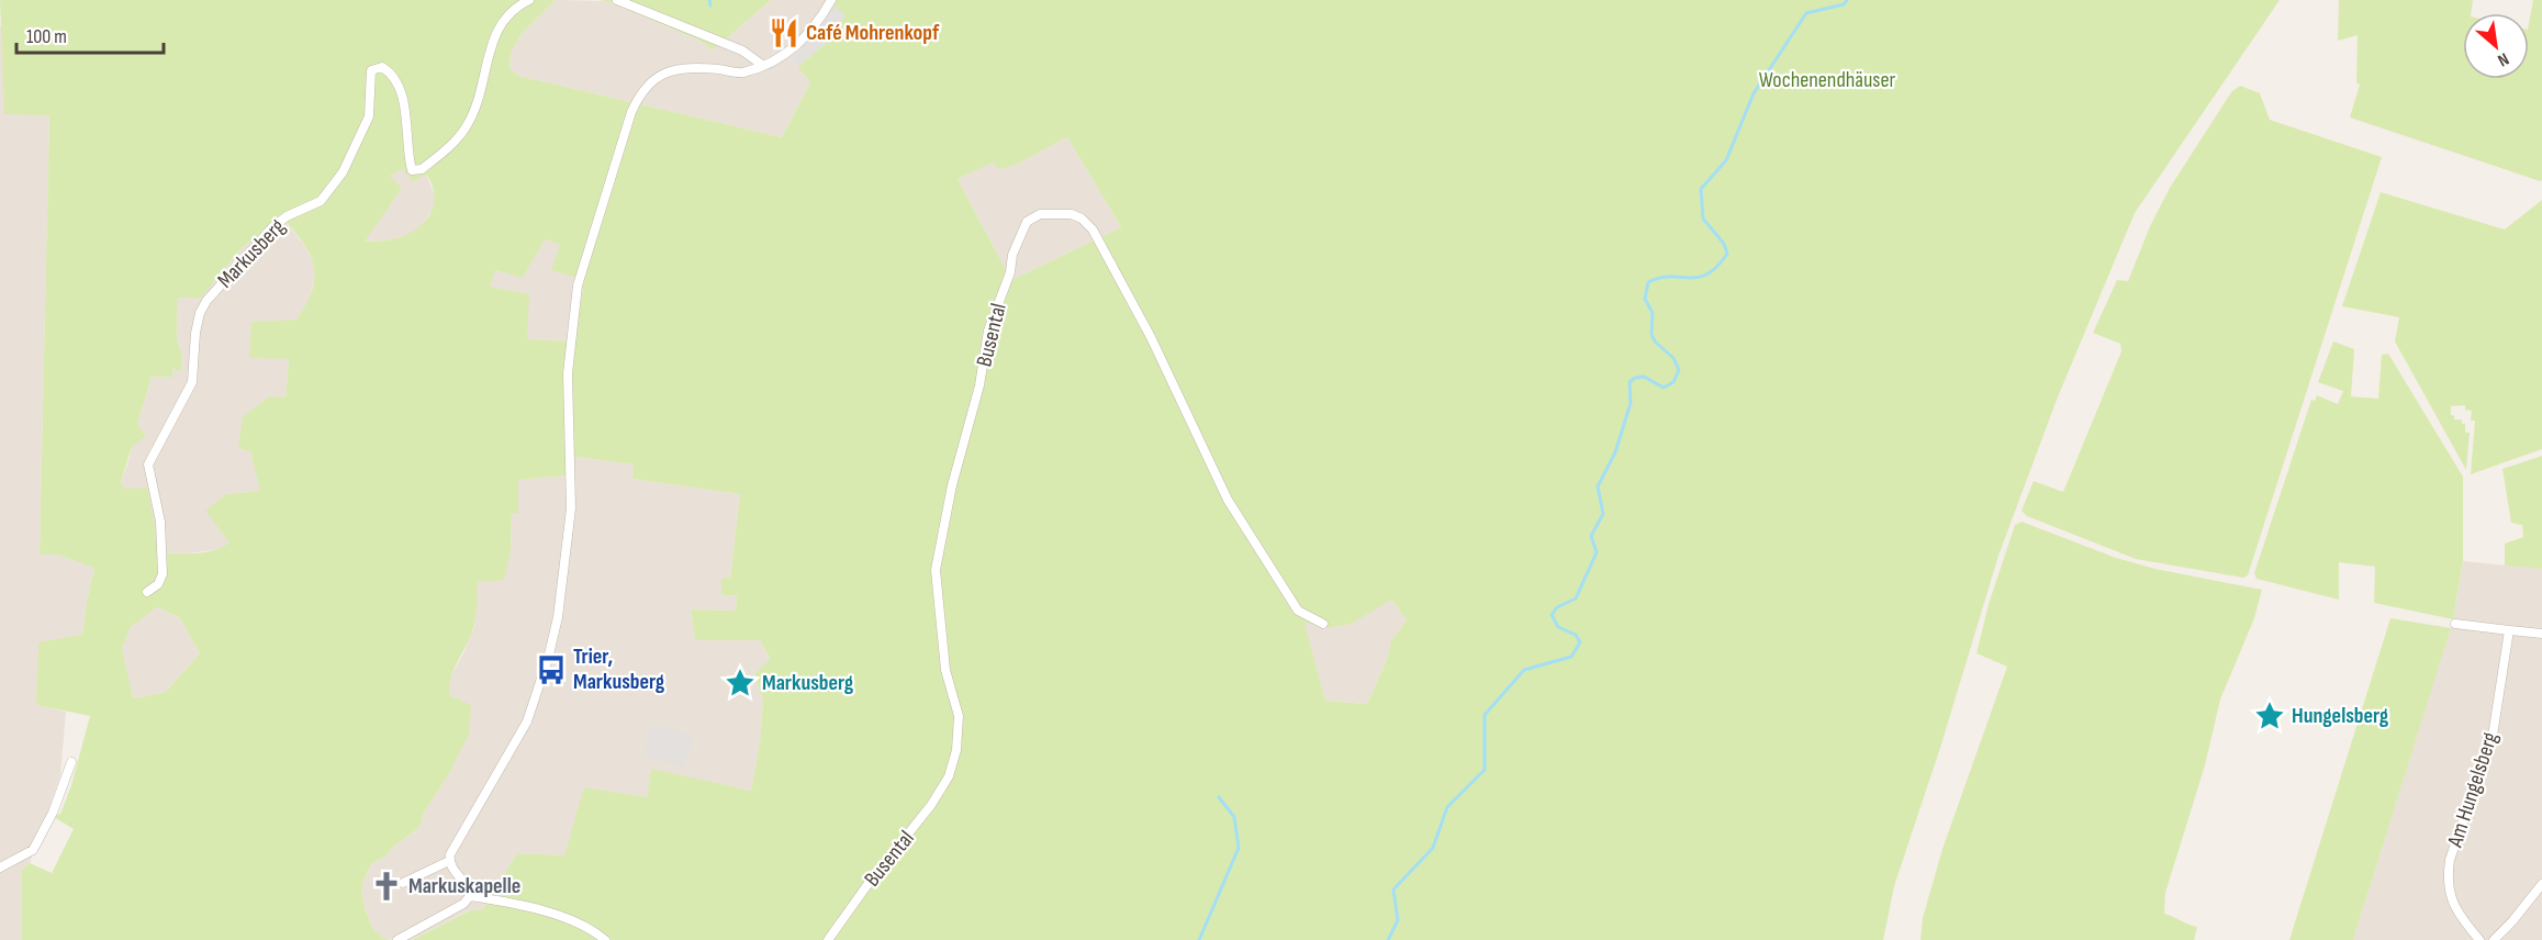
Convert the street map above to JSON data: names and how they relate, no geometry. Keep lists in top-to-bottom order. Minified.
{"streets":{"street":["Markusberg","Busental","Am Hungelsberg"]},"parks":["Wochenendhäuser"],"places":{"restaurant":["Café Mohrenkopf"],"bus stop":["Trier, Markusberg"],"place":["Markusberg","Hungelsberg"],"church":["Markuskapelle"]},"scale_bar":"100 m","north":"bottom right"}
